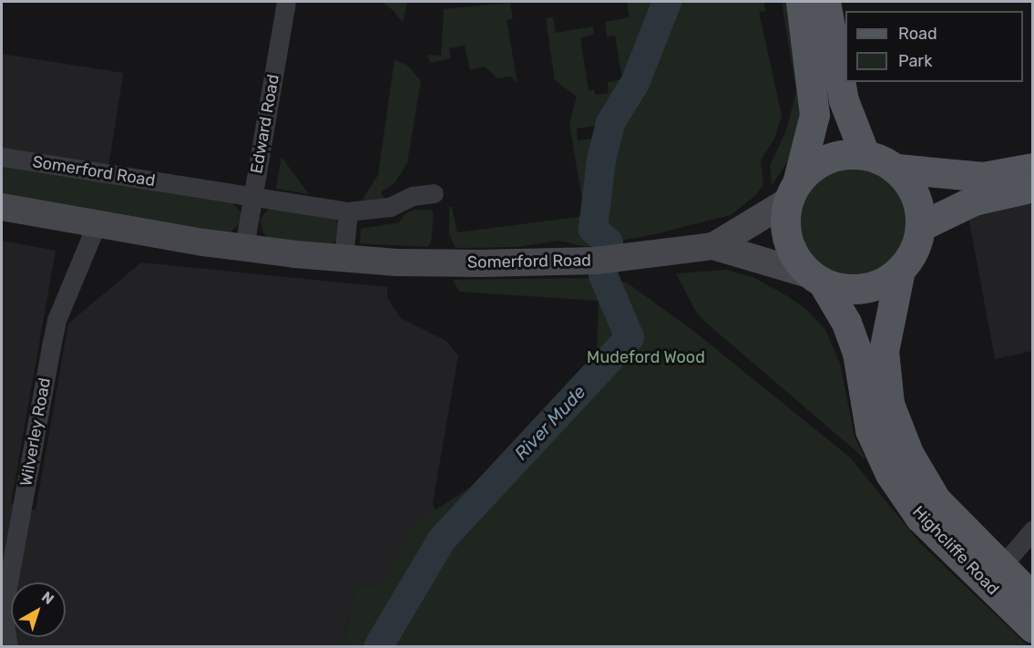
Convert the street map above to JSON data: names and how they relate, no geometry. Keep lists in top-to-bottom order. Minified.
{"streets":{"main road":["Somerford Road","Highcliffe Road"],"street":["Edward Road","Wilverley Road"]},"crossings":[["Edward Road","Somerford Road"],["Somerford Road","Wilverley Road"],["Somerford Road","Highcliffe Road"]],"water":["River Mude"],"parks":["Mudeford Wood"],"legend":["Road","Park"],"north":"top right"}
